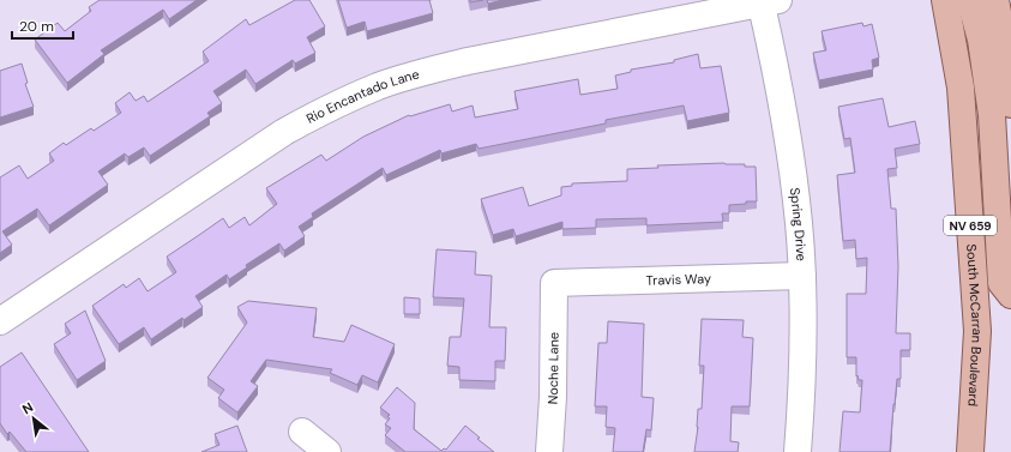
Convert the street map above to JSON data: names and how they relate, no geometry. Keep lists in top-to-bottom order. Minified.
{"streets":{"main road":["NV 659","South McCarran Boulevard"],"street":["Rio Encantado Lane","Spring Drive","Travis Way","Noche Lane"]},"crossings":[["Rio Encantado Lane","Spring Drive"],["Spring Drive","Travis Way"],["Travis Way","Noche Lane"]],"scale_bar":"20 m","north":"top left"}
